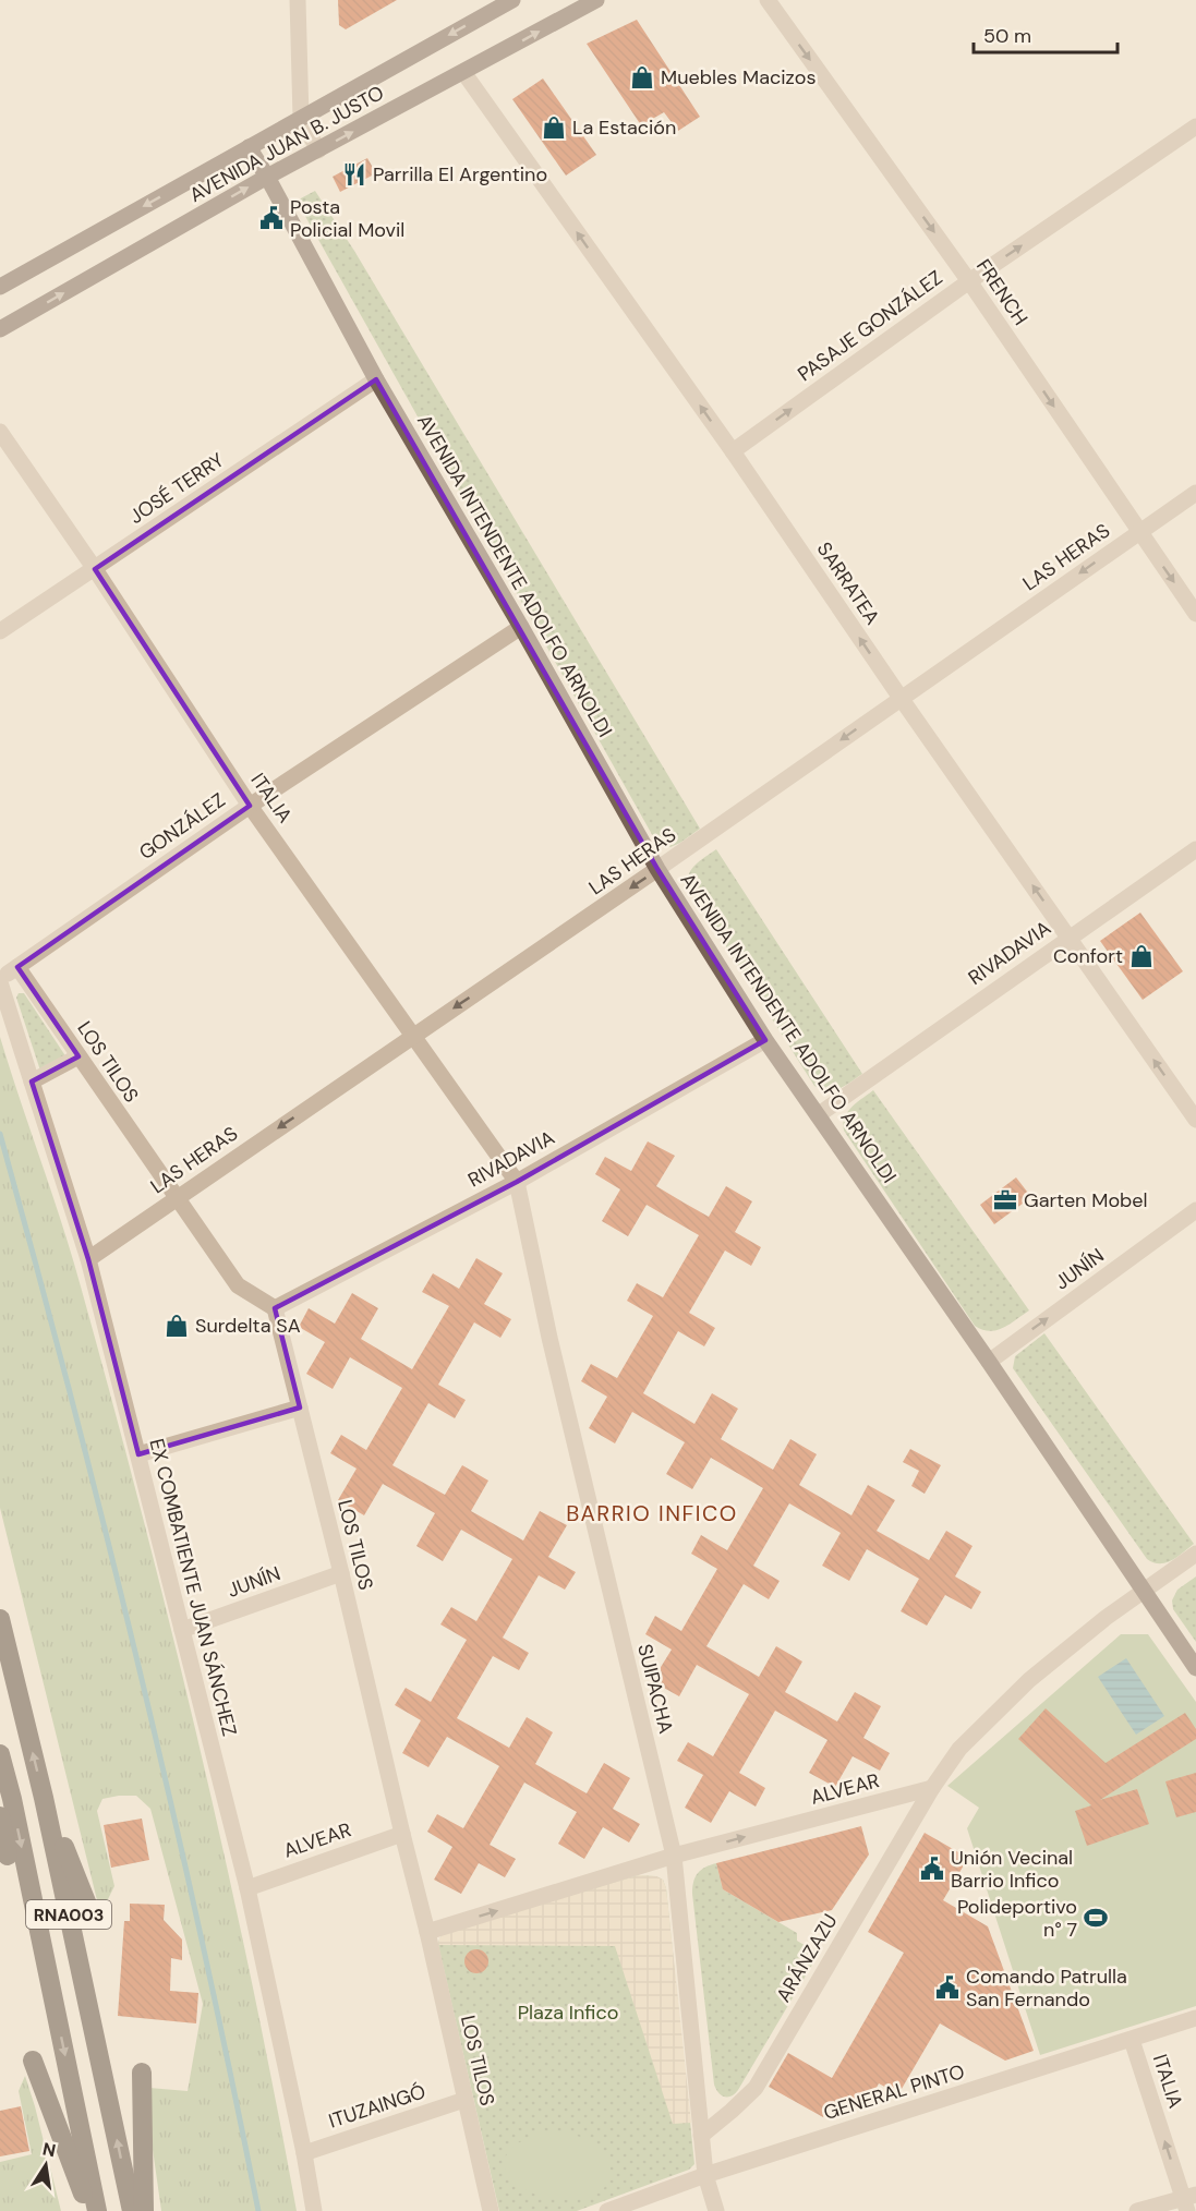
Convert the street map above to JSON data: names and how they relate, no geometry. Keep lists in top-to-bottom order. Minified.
{"streets":{"highway":["RNA003"],"main road":["AVENIDA JUAN B. JUSTO","AVENIDA INTENDENTE ADOLFO ARNOLDI"],"street":["FRENCH","PASAJE GONZÁLEZ","JOSÉ TERRY","LAS HERAS","SARRATEA","ITALIA","GONZÁLEZ","RIVADAVIA","LOS TILOS","JUNÍN","EX COMBATIENTE JUAN SÁNCHEZ","SUIPACHA","ALVEAR","ARÁNZAZU","GENERAL PINTO","ITUZAINGÓ"]},"crossings":[["AVENIDA JUAN B. JUSTO","AVENIDA INTENDENTE ADOLFO ARNOLDI"],["AVENIDA JUAN B. JUSTO","SARRATEA"],["FRENCH","PASAJE GONZÁLEZ"],["FRENCH","LAS HERAS"],["PASAJE GONZÁLEZ","SARRATEA"],["JOSÉ TERRY","AVENIDA INTENDENTE ADOLFO ARNOLDI"],["JOSÉ TERRY","ITALIA"],["LAS HERAS","AVENIDA INTENDENTE ADOLFO ARNOLDI"],["LAS HERAS","SARRATEA"],["LAS HERAS","ITALIA"],["LAS HERAS","LOS TILOS"],["LAS HERAS","EX COMBATIENTE JUAN SÁNCHEZ"],["AVENIDA INTENDENTE ADOLFO ARNOLDI","GONZÁLEZ"],["AVENIDA INTENDENTE ADOLFO ARNOLDI","RIVADAVIA"],["AVENIDA INTENDENTE ADOLFO ARNOLDI","JUNÍN"],["SARRATEA","RIVADAVIA"],["ITALIA","GONZÁLEZ"],["ITALIA","RIVADAVIA"],["ITALIA","SUIPACHA"],["ITALIA","GENERAL PINTO"],["GONZÁLEZ","LOS TILOS"],["GONZÁLEZ","EX COMBATIENTE JUAN SÁNCHEZ"],["RIVADAVIA","LOS TILOS"],["RIVADAVIA","SUIPACHA"],["LOS TILOS","JUNÍN"],["LOS TILOS","ALVEAR"],["LOS TILOS","ITUZAINGÓ"],["JUNÍN","EX COMBATIENTE JUAN SÁNCHEZ"],["EX COMBATIENTE JUAN SÁNCHEZ","ALVEAR"],["EX COMBATIENTE JUAN SÁNCHEZ","ITUZAINGÓ"],["SUIPACHA","ALVEAR"],["SUIPACHA","ARÁNZAZU"],["SUIPACHA","GENERAL PINTO"],["ALVEAR","ARÁNZAZU"]],"one_way":["FRENCH","PASAJE GONZÁLEZ","LAS HERAS","SARRATEA","JUNÍN","ALVEAR"],"districts":["BARRIO INFICO"],"parks":["Plaza Infico"],"places":{"shop":["Muebles Macizos","La Estación","Confort","Surdelta SA"],"restaurant":["Parrilla El Argentino"],"public building":["Posta Policial Movil","Unión Vecinal Barrio Infico","Comando Patrulla San Fernando"],"office":["Garten Mobel"],"sports":["Polideportivo n° 7"]},"scale_bar":"50 m","north":"top"}
